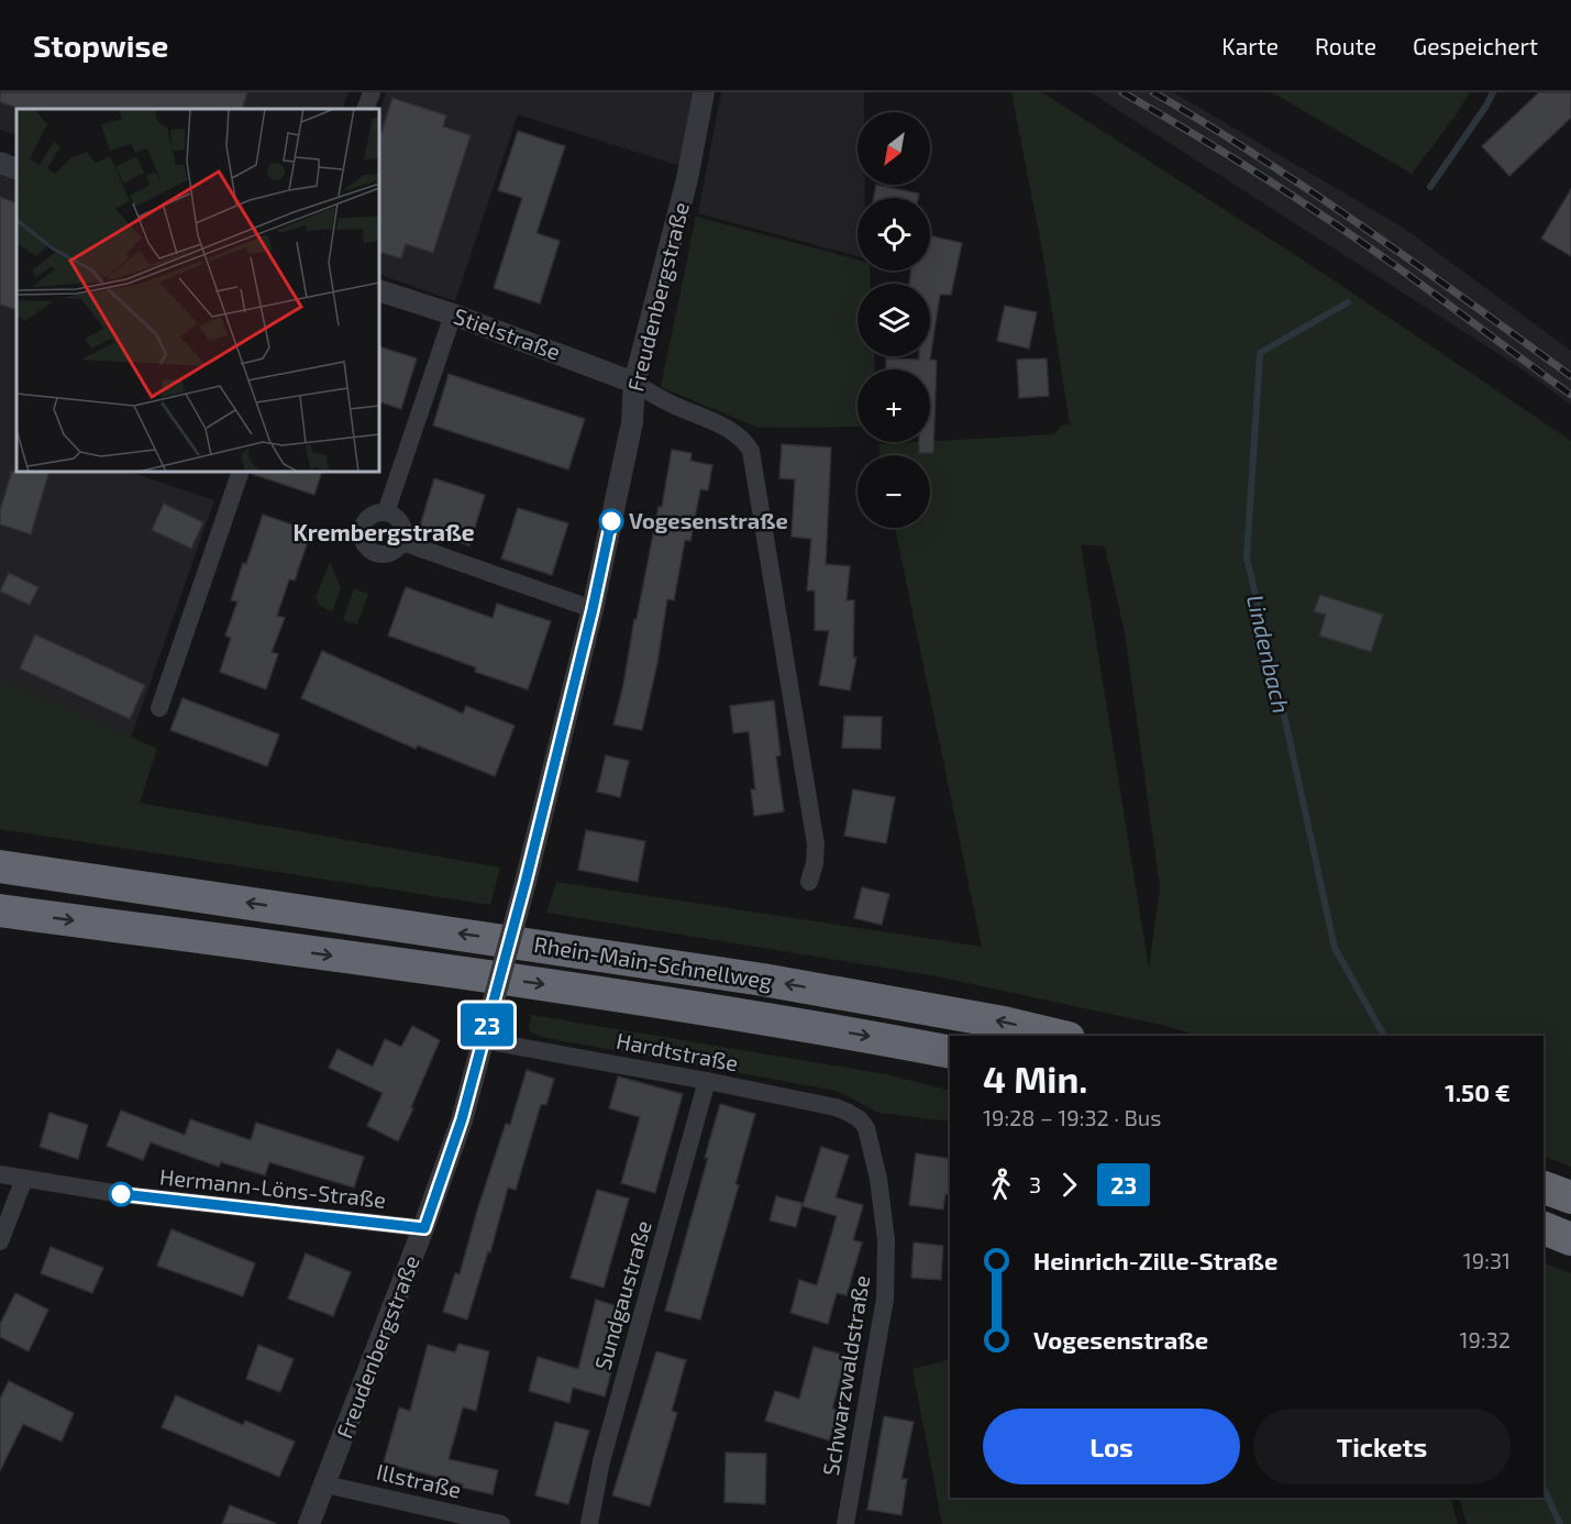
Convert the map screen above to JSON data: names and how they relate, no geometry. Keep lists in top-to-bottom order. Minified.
{"streets":{"highway":["Rhein-Main-Schnellweg"],"street":["Freudenbergstraße","Stielstraße","Hardtstraße","Hermann-Löns-Straße","Sundgaustraße","Schwarzwaldstraße","Illstraße"]},"crossings":[["Freudenbergstraße","Stielstraße"],["Freudenbergstraße","Hardtstraße"],["Freudenbergstraße","Hermann-Löns-Straße"],["Freudenbergstraße","Illstraße"],["Hardtstraße","Sundgaustraße"],["Hardtstraße","Schwarzwaldstraße"]],"districts":["Krembergstraße"],"water":["Lindenbach"],"places":["Vogesenstraße"],"lines":["bus line 23"],"north":"bottom left","page":{"header":"Stopwise","nav":["Karte","Route","Gespeichert"],"on_map":"23","map_buttons":["+","−"],"heading":["4 Min.","19:28 – 19:32 · Bus","1.50 €"],"legs":["3","23"],"list":[{"name":"Heinrich-Zille-Straße","value":"19:31"},{"name":"Vogesenstraße","value":"19:32"}],"buttons":["Los","Tickets"]}}
